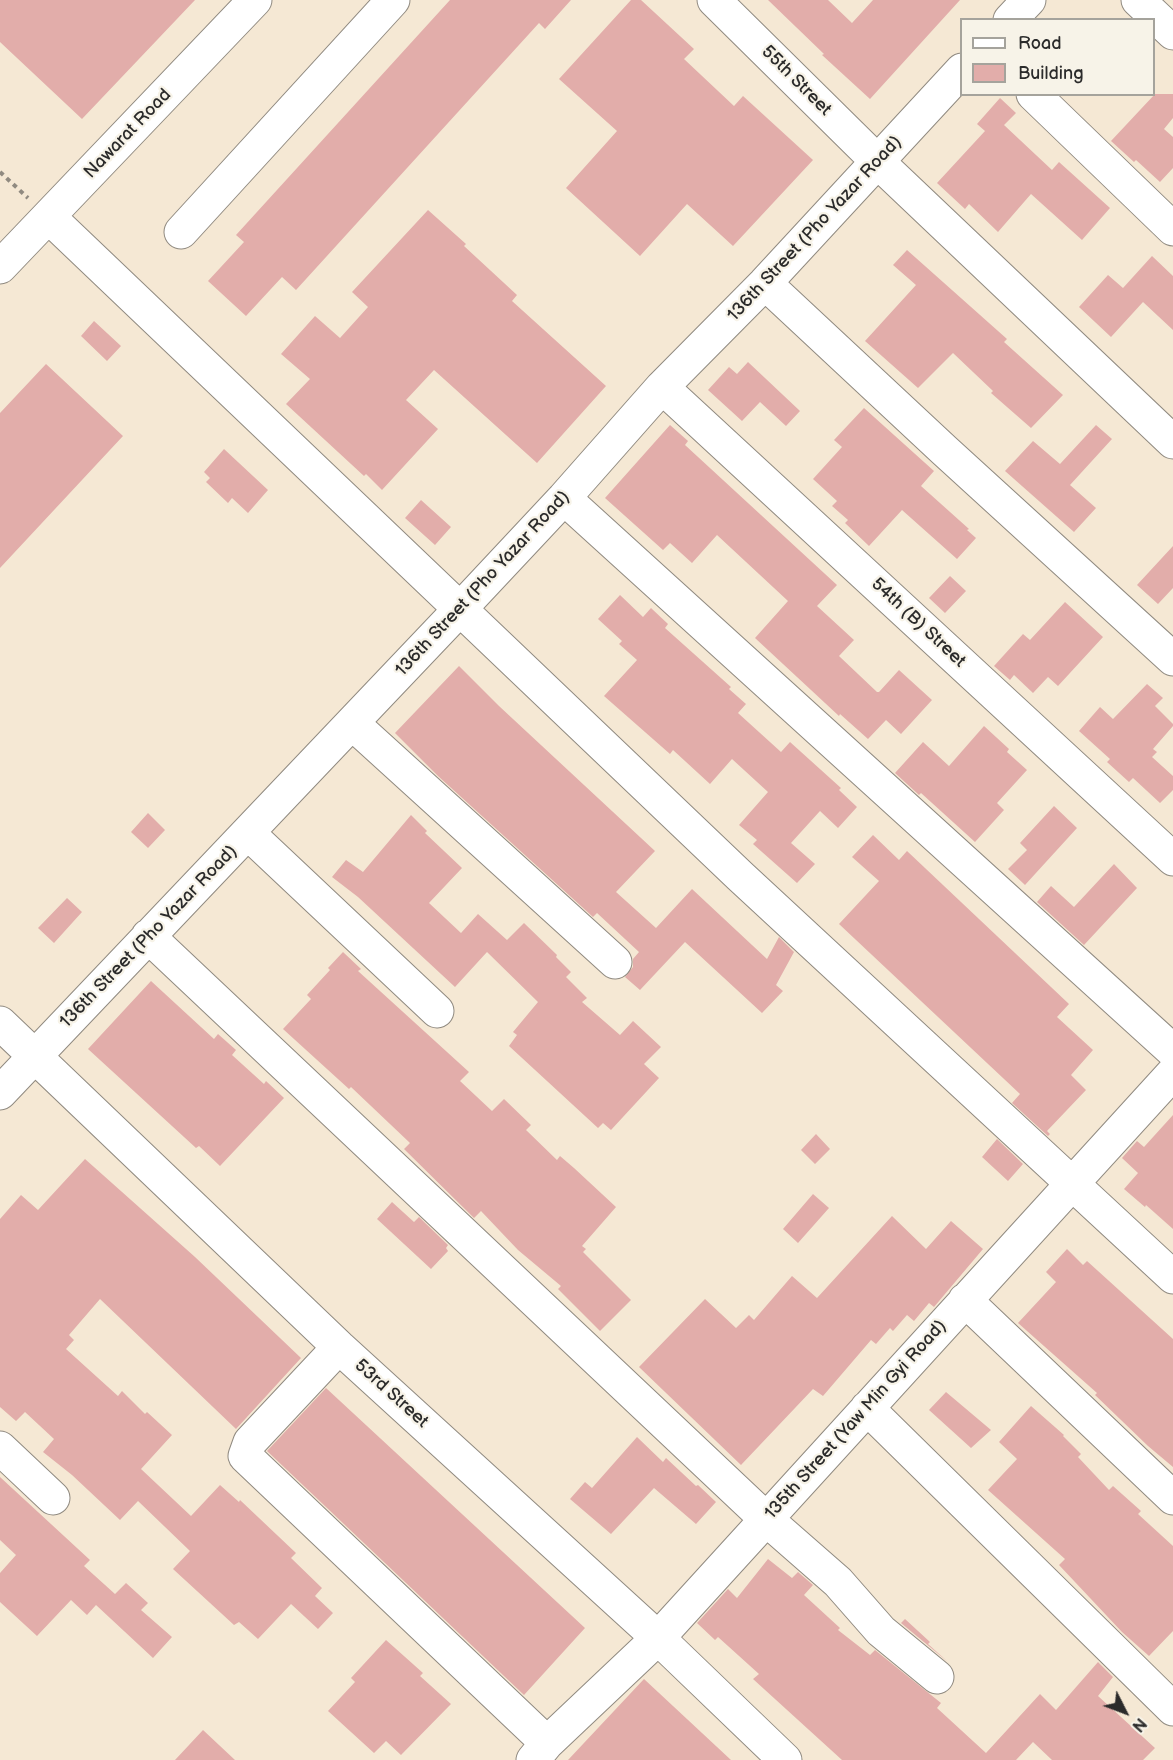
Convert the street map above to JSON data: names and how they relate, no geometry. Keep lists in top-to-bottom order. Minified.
{"streets":{"street":["55th Street","Nawarat Road","136th Street (Pho Yazar Road)","54th (B) Street","53rd Street","135th Street (Yaw Min Gyi Road)"]},"crossings":[["55th Street","136th Street (Pho Yazar Road)"],["136th Street (Pho Yazar Road)","54th (B) Street"],["136th Street (Pho Yazar Road)","53rd Street"],["53rd Street","135th Street (Yaw Min Gyi Road)"]],"legend":["Road","Building"],"north":"bottom right"}
